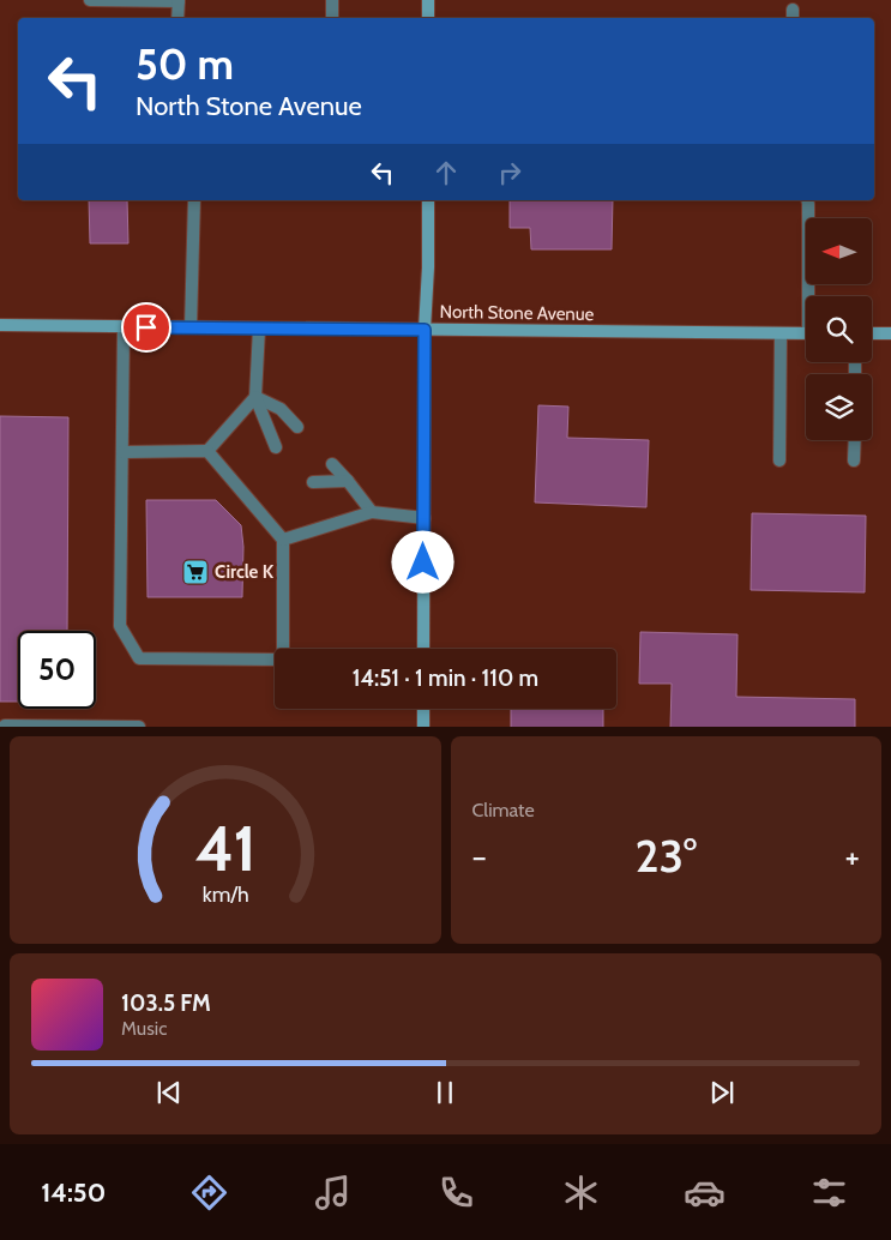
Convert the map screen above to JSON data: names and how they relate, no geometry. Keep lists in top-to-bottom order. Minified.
{"streets":{"main road":["North Stone Avenue"]},"places":{"supermarket":["Circle K"]},"north":"left","page":{"turn":["50 m","North Stone Avenue"],"limit":"50","trip":"14:51 · 1 min · 110 m","tile":"Climate","heat":["−","23°","+"],"song":["103.5 FM","Music"],"tabs":"14:50","gauge":["41","km/h"]}}
